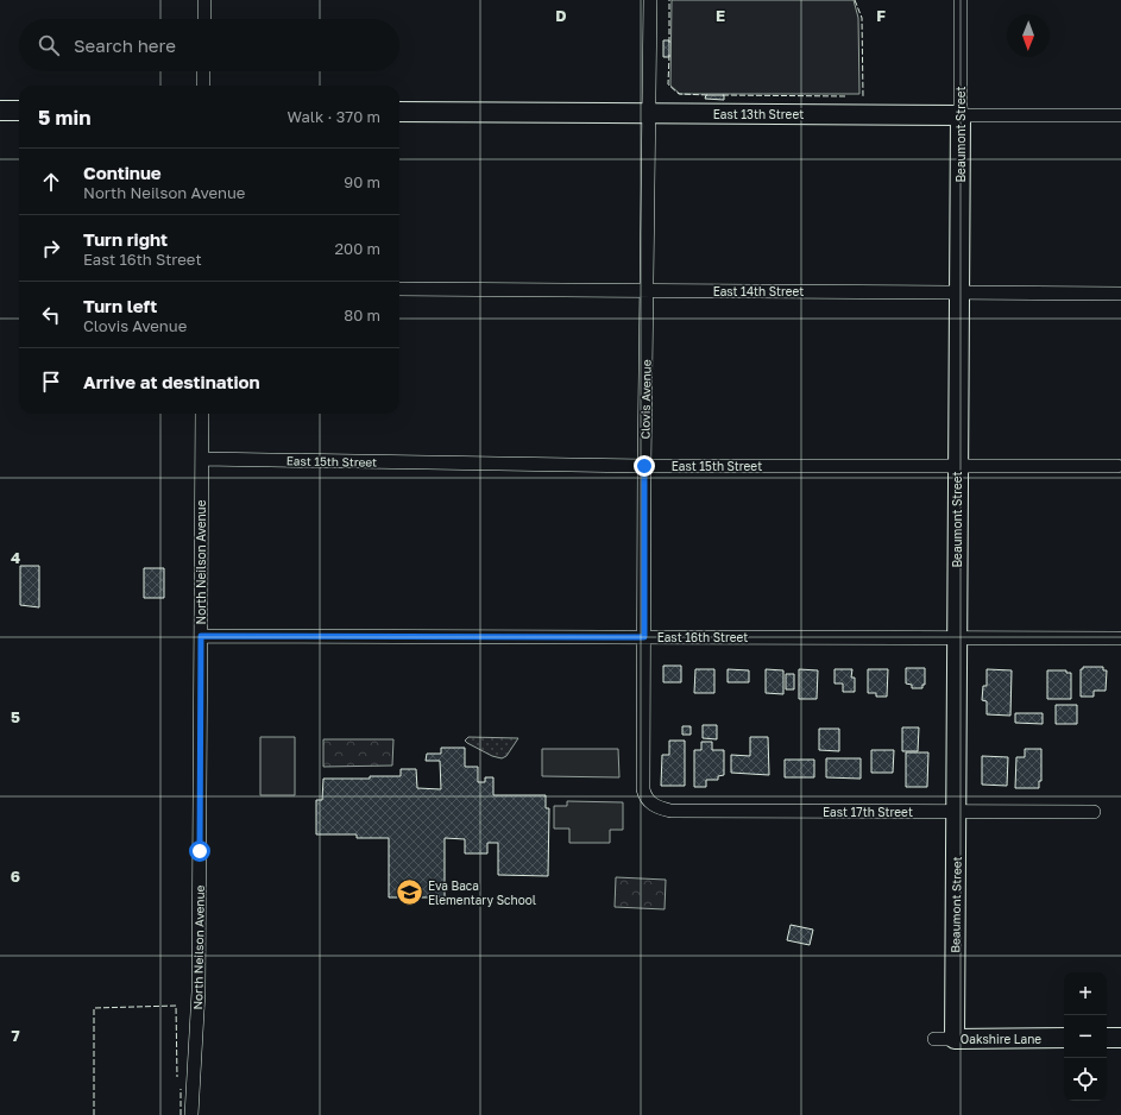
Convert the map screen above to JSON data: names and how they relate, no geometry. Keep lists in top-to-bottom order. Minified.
{"streets":{"street":["East 13th Street","Beaumont Street","East 14th Street","Clovis Avenue","East 15th Street","North Neilson Avenue","East 16th Street","East 17th Street","Oakshire Lane"]},"crossings":[["East 13th Street","Beaumont Street"],["East 13th Street","Clovis Avenue"],["Beaumont Street","East 14th Street"],["Beaumont Street","East 15th Street"],["Beaumont Street","East 16th Street"],["Beaumont Street","East 17th Street"],["Beaumont Street","Oakshire Lane"],["East 14th Street","Clovis Avenue"],["Clovis Avenue","East 15th Street"],["Clovis Avenue","East 16th Street"],["Clovis Avenue","East 17th Street"],["East 15th Street","North Neilson Avenue"],["North Neilson Avenue","East 16th Street"]],"places":{"school or university":["Eva Baca Elementary School"]},"north":"bottom","page":{"search":"Search here","heading":["5 min","Walk · 370 m"],"list":[["Continue","North Neilson Avenue","90 m"],["Turn right","East 16th Street","200 m"],["Turn left","Clovis Avenue","80 m"],"Arrive at destination"],"map_buttons":["+","−"]},"grid":{"columns":["D","E","F"],"rows":["4","5","6","7"]}}
